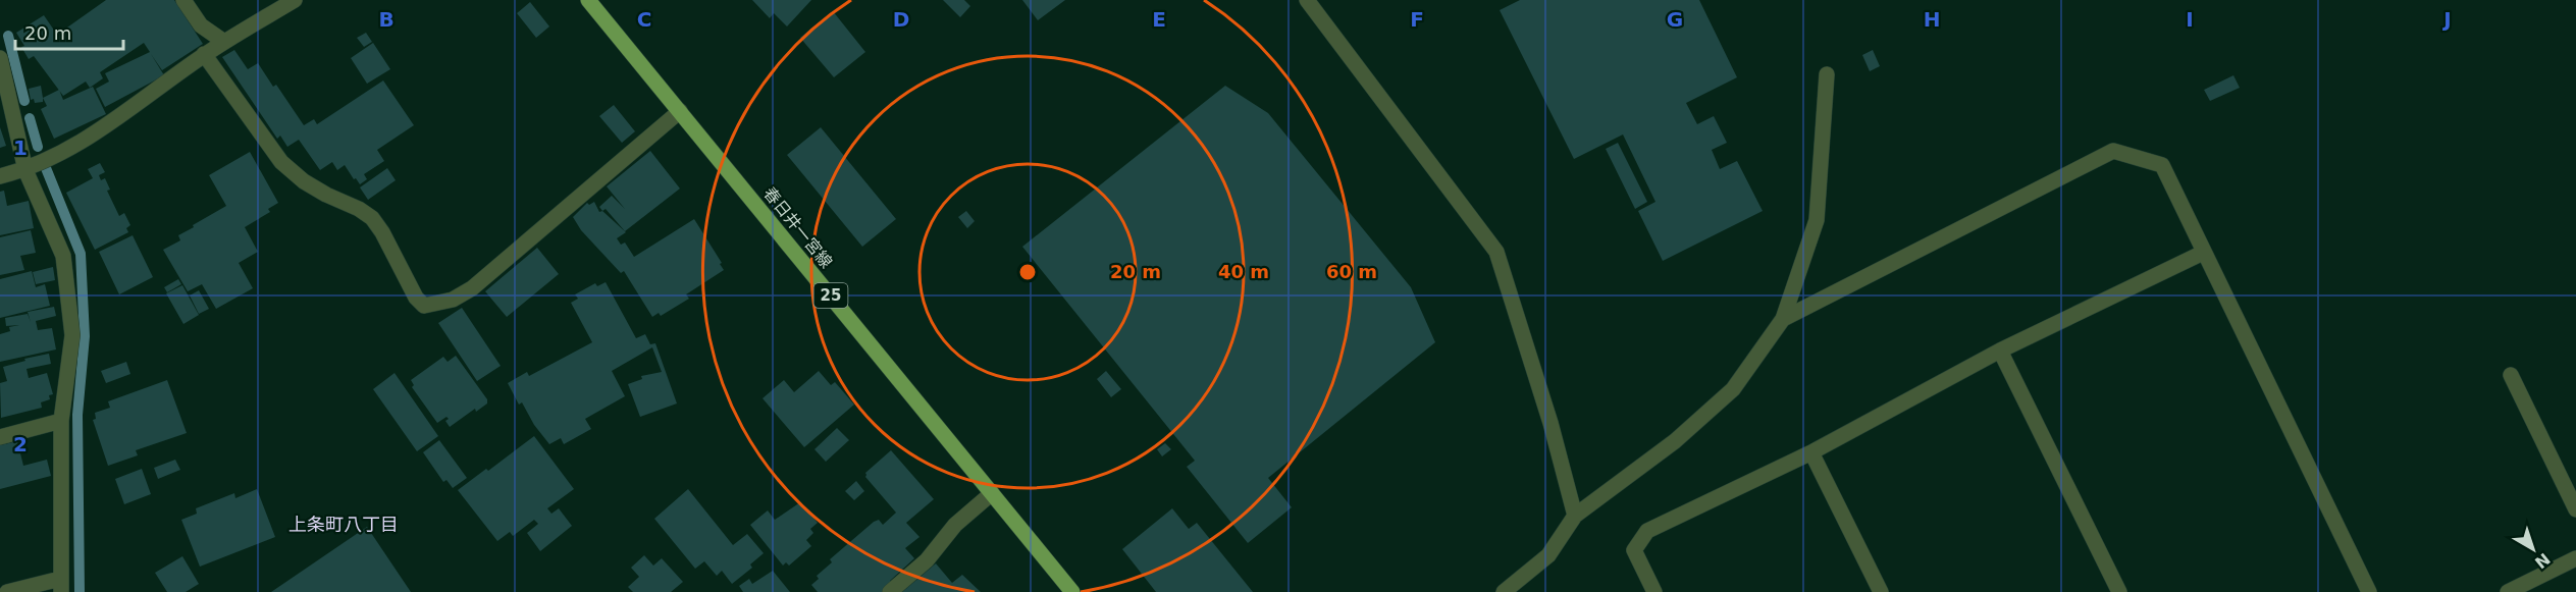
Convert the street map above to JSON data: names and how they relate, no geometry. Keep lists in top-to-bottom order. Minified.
{"streets":{"main road":["春日井一宮線","25"]},"districts":["上条町八丁目"],"scale_bar":"20 m","north":"bottom right","grid":{"columns":["B","C","D","E","F","G","H","I","J"],"rows":["1","2"]},"rings":["20 m","40 m","60 m"]}
